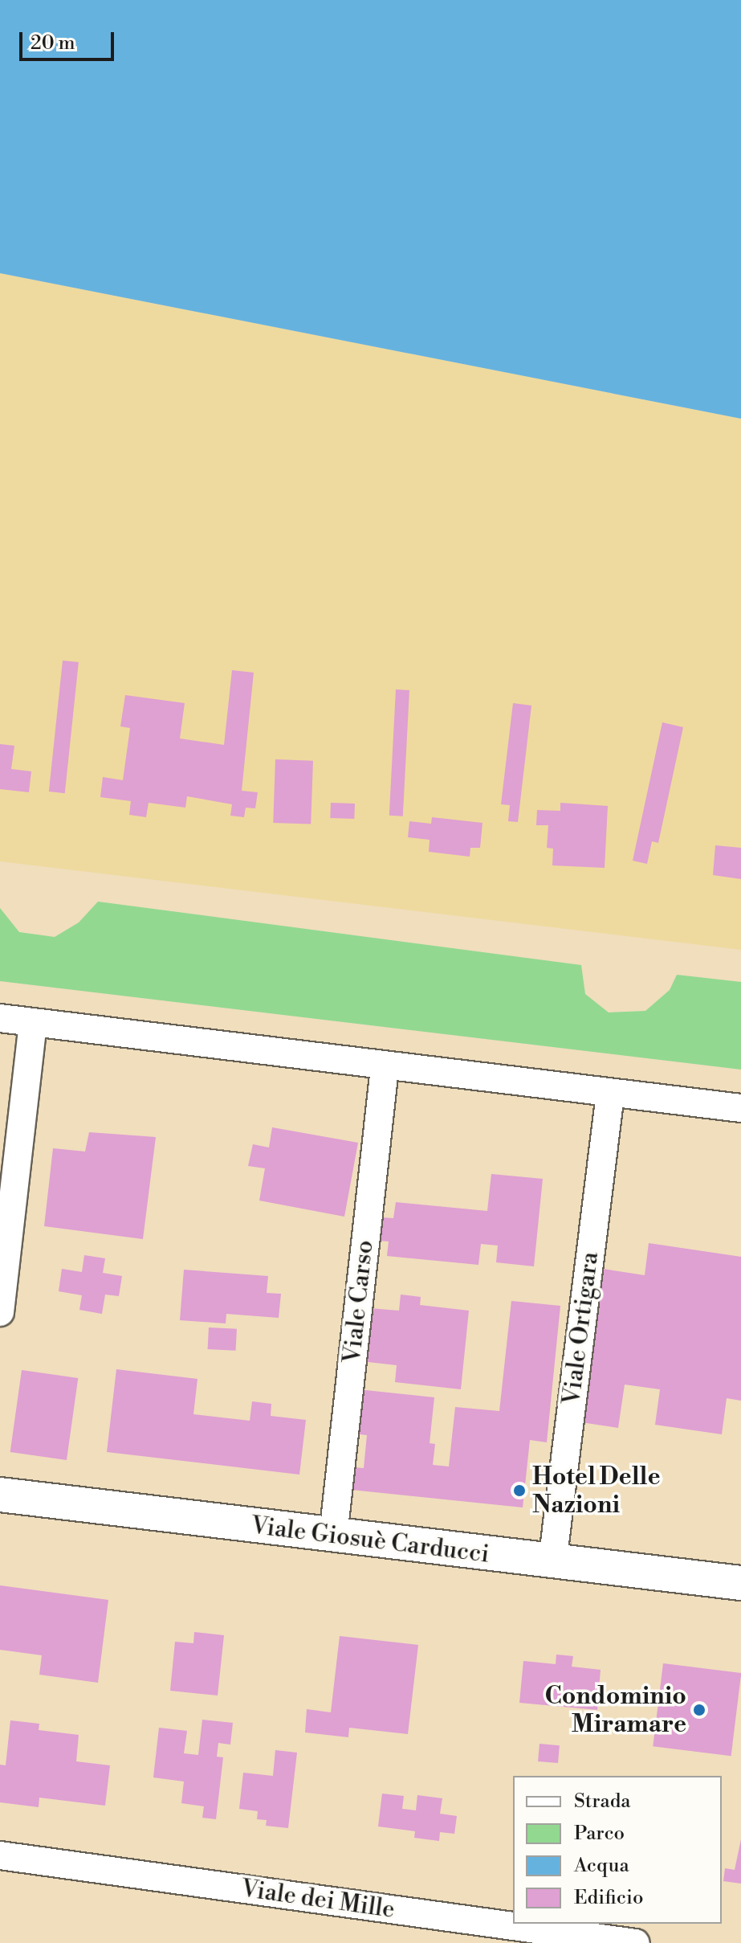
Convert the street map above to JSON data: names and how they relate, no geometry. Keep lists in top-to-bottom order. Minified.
{"streets":{"street":["Viale Carso","Viale Ortigara","Viale Giosuè Carducci","Viale dei Mille"]},"crossings":[["Viale Carso","Viale Giosuè Carducci"],["Viale Ortigara","Viale Giosuè Carducci"]],"places":["Hotel Delle Nazioni","Condominio Miramare"],"legend":["Strada","Parco","Acqua","Edificio"],"scale_bar":"20 m"}
